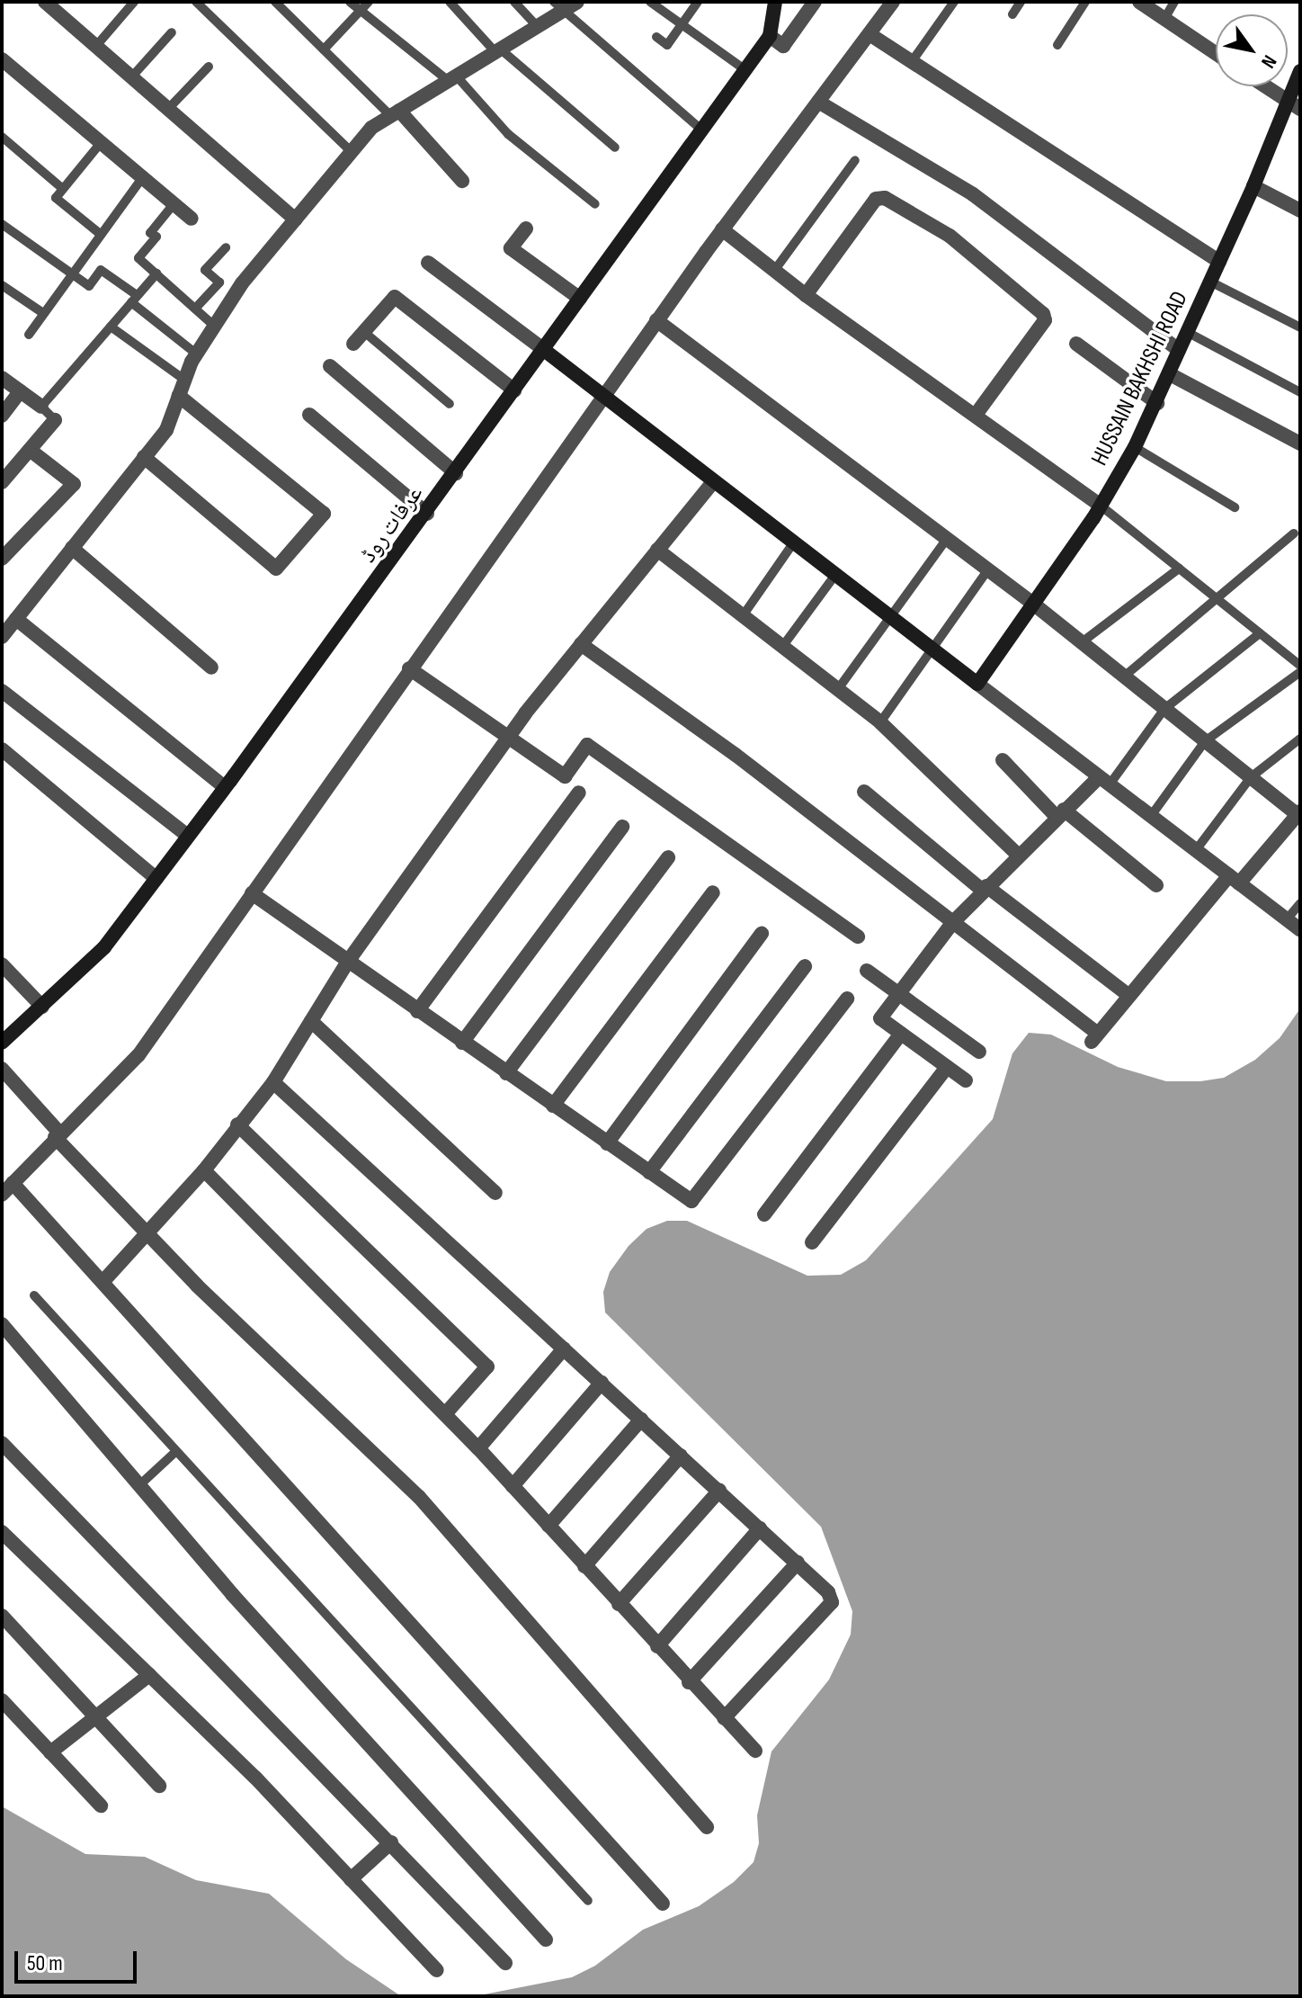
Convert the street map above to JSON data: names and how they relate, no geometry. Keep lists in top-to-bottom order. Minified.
{"streets":{"street":["HUSSAIN BAKHSHI ROAD","عرفات روڈ"]},"scale_bar":"50 m","north":"bottom right"}
